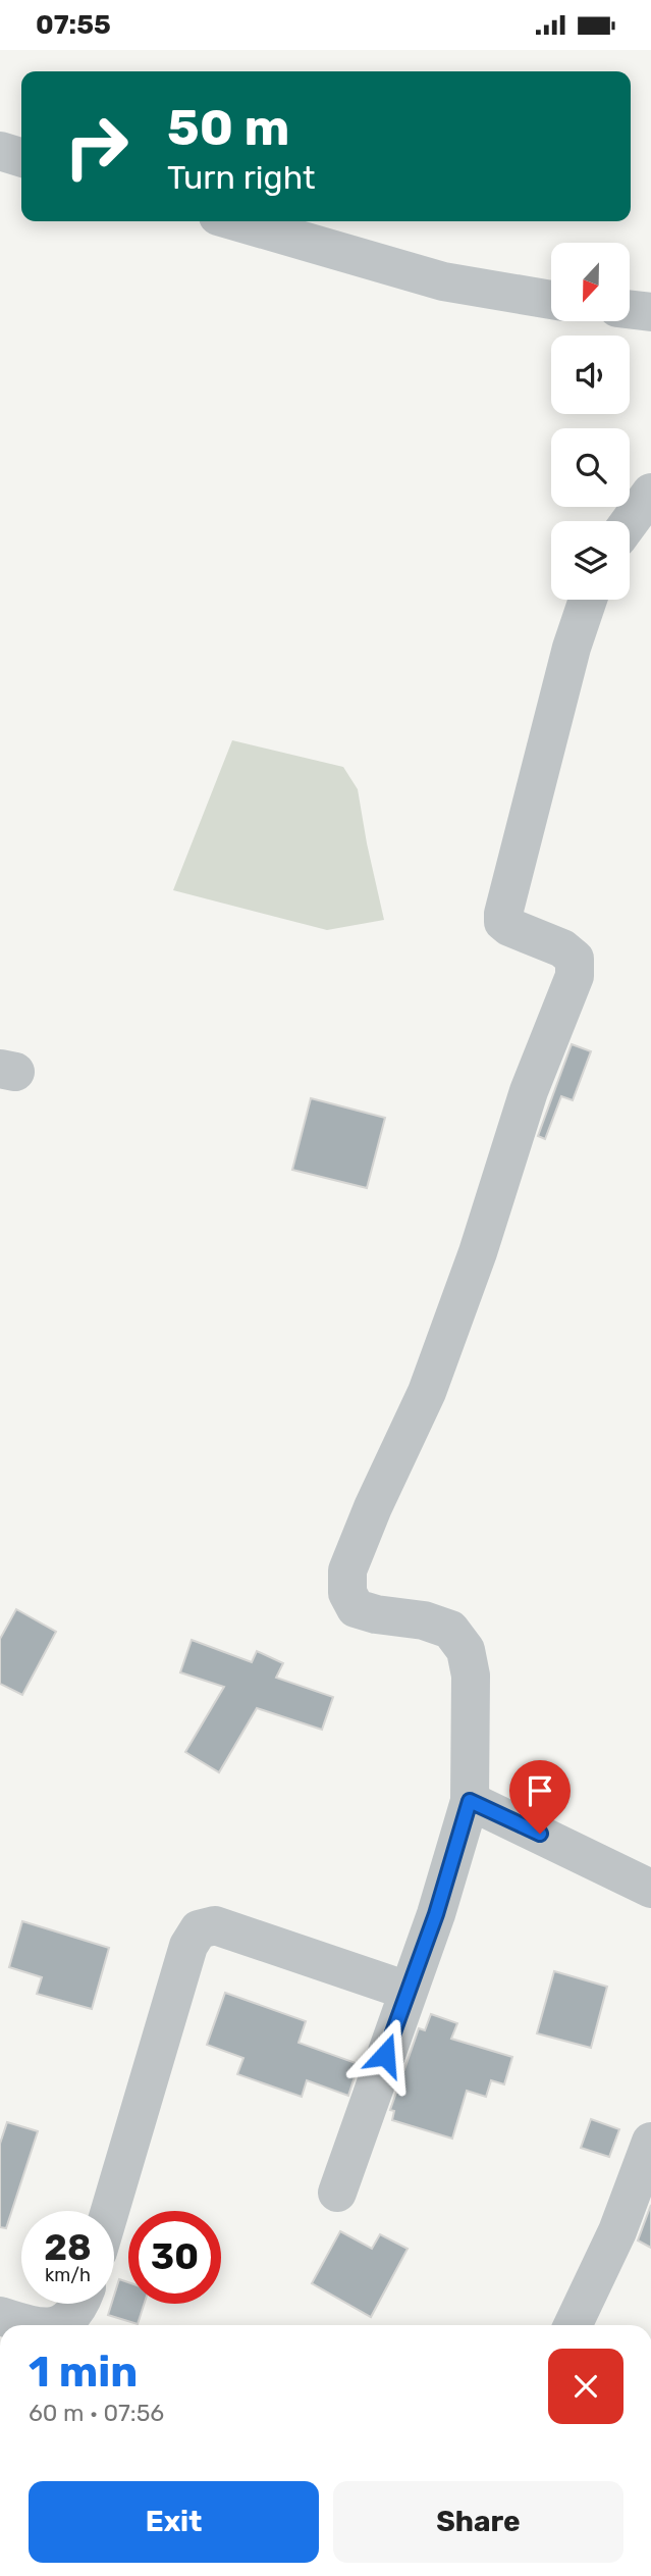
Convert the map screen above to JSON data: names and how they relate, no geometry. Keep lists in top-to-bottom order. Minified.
{"north":"bottom","page":{"status":"07:55","turn":["50 m","Turn right"],"speed":"28 km/h","limit":"30","heading":["1 min","60 m · 07:56"],"buttons":["Exit","Share"]}}
